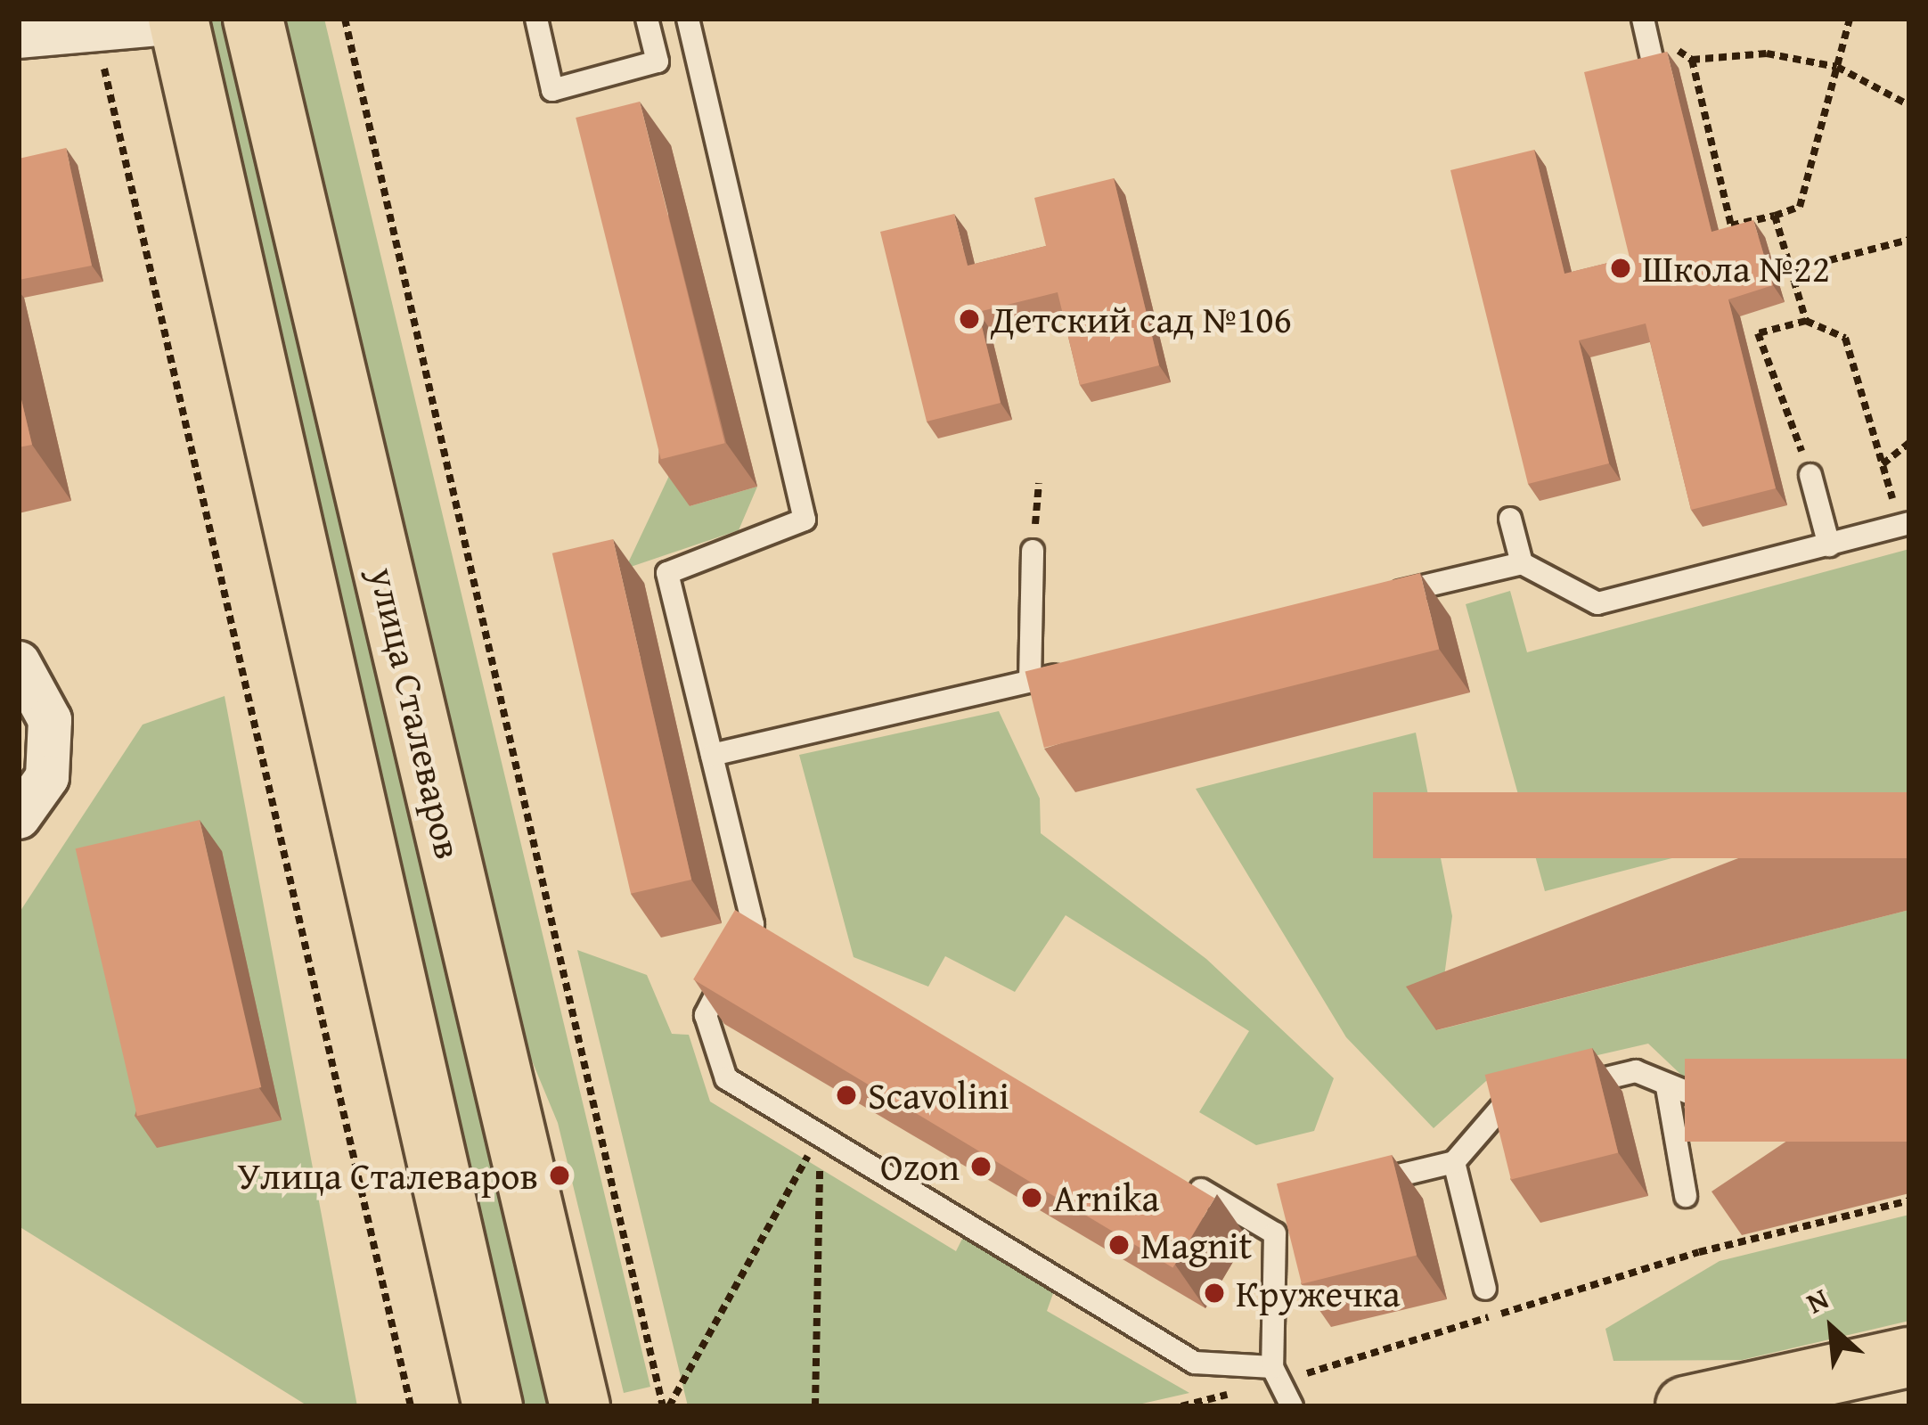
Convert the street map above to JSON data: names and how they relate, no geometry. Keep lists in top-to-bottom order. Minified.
{"streets":{"main road":["улица Сталеваров"]},"places":["Школа №22","Детский сад №106","Scavolini","Ozon","Улица Сталеваров","Arnika","Magnit","Кружечка"],"north":"top left"}
